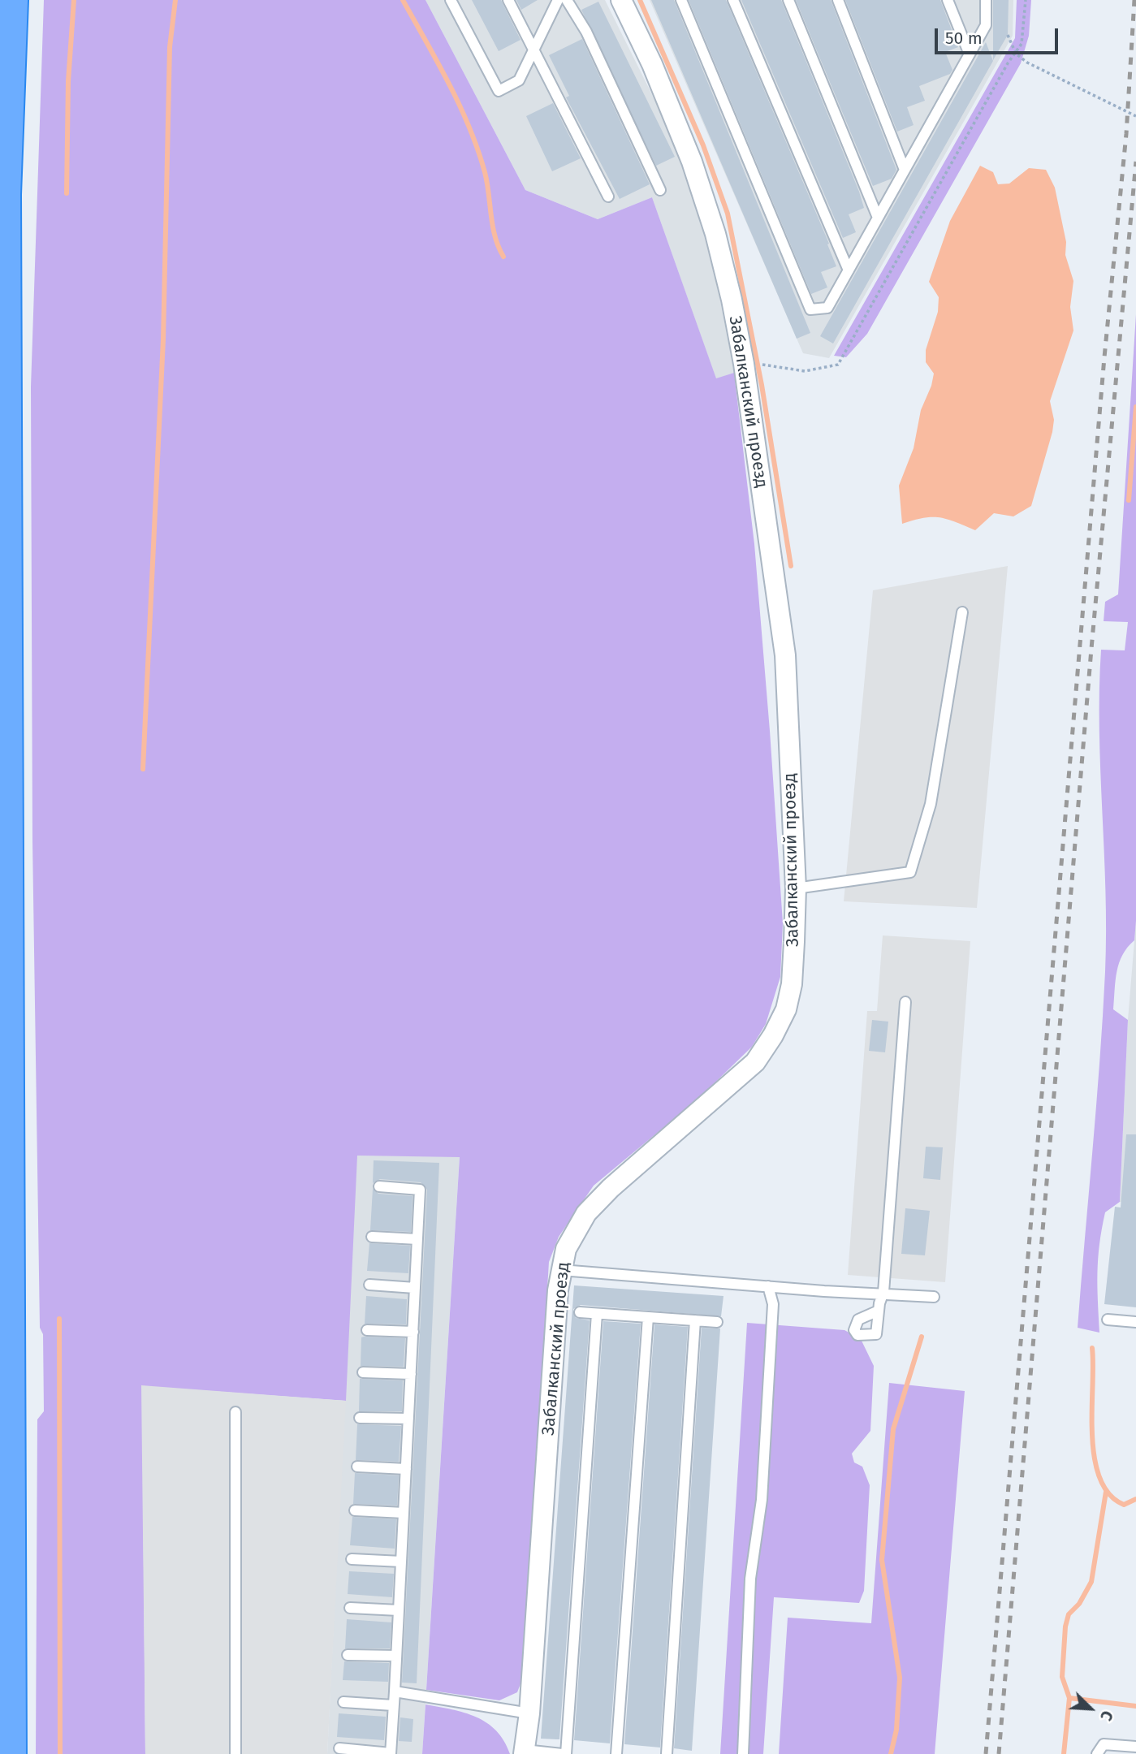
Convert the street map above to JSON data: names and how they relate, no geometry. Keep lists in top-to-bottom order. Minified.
{"streets":{"street":["Забалканский проезд"]},"scale_bar":"50 m","north":"bottom right"}
